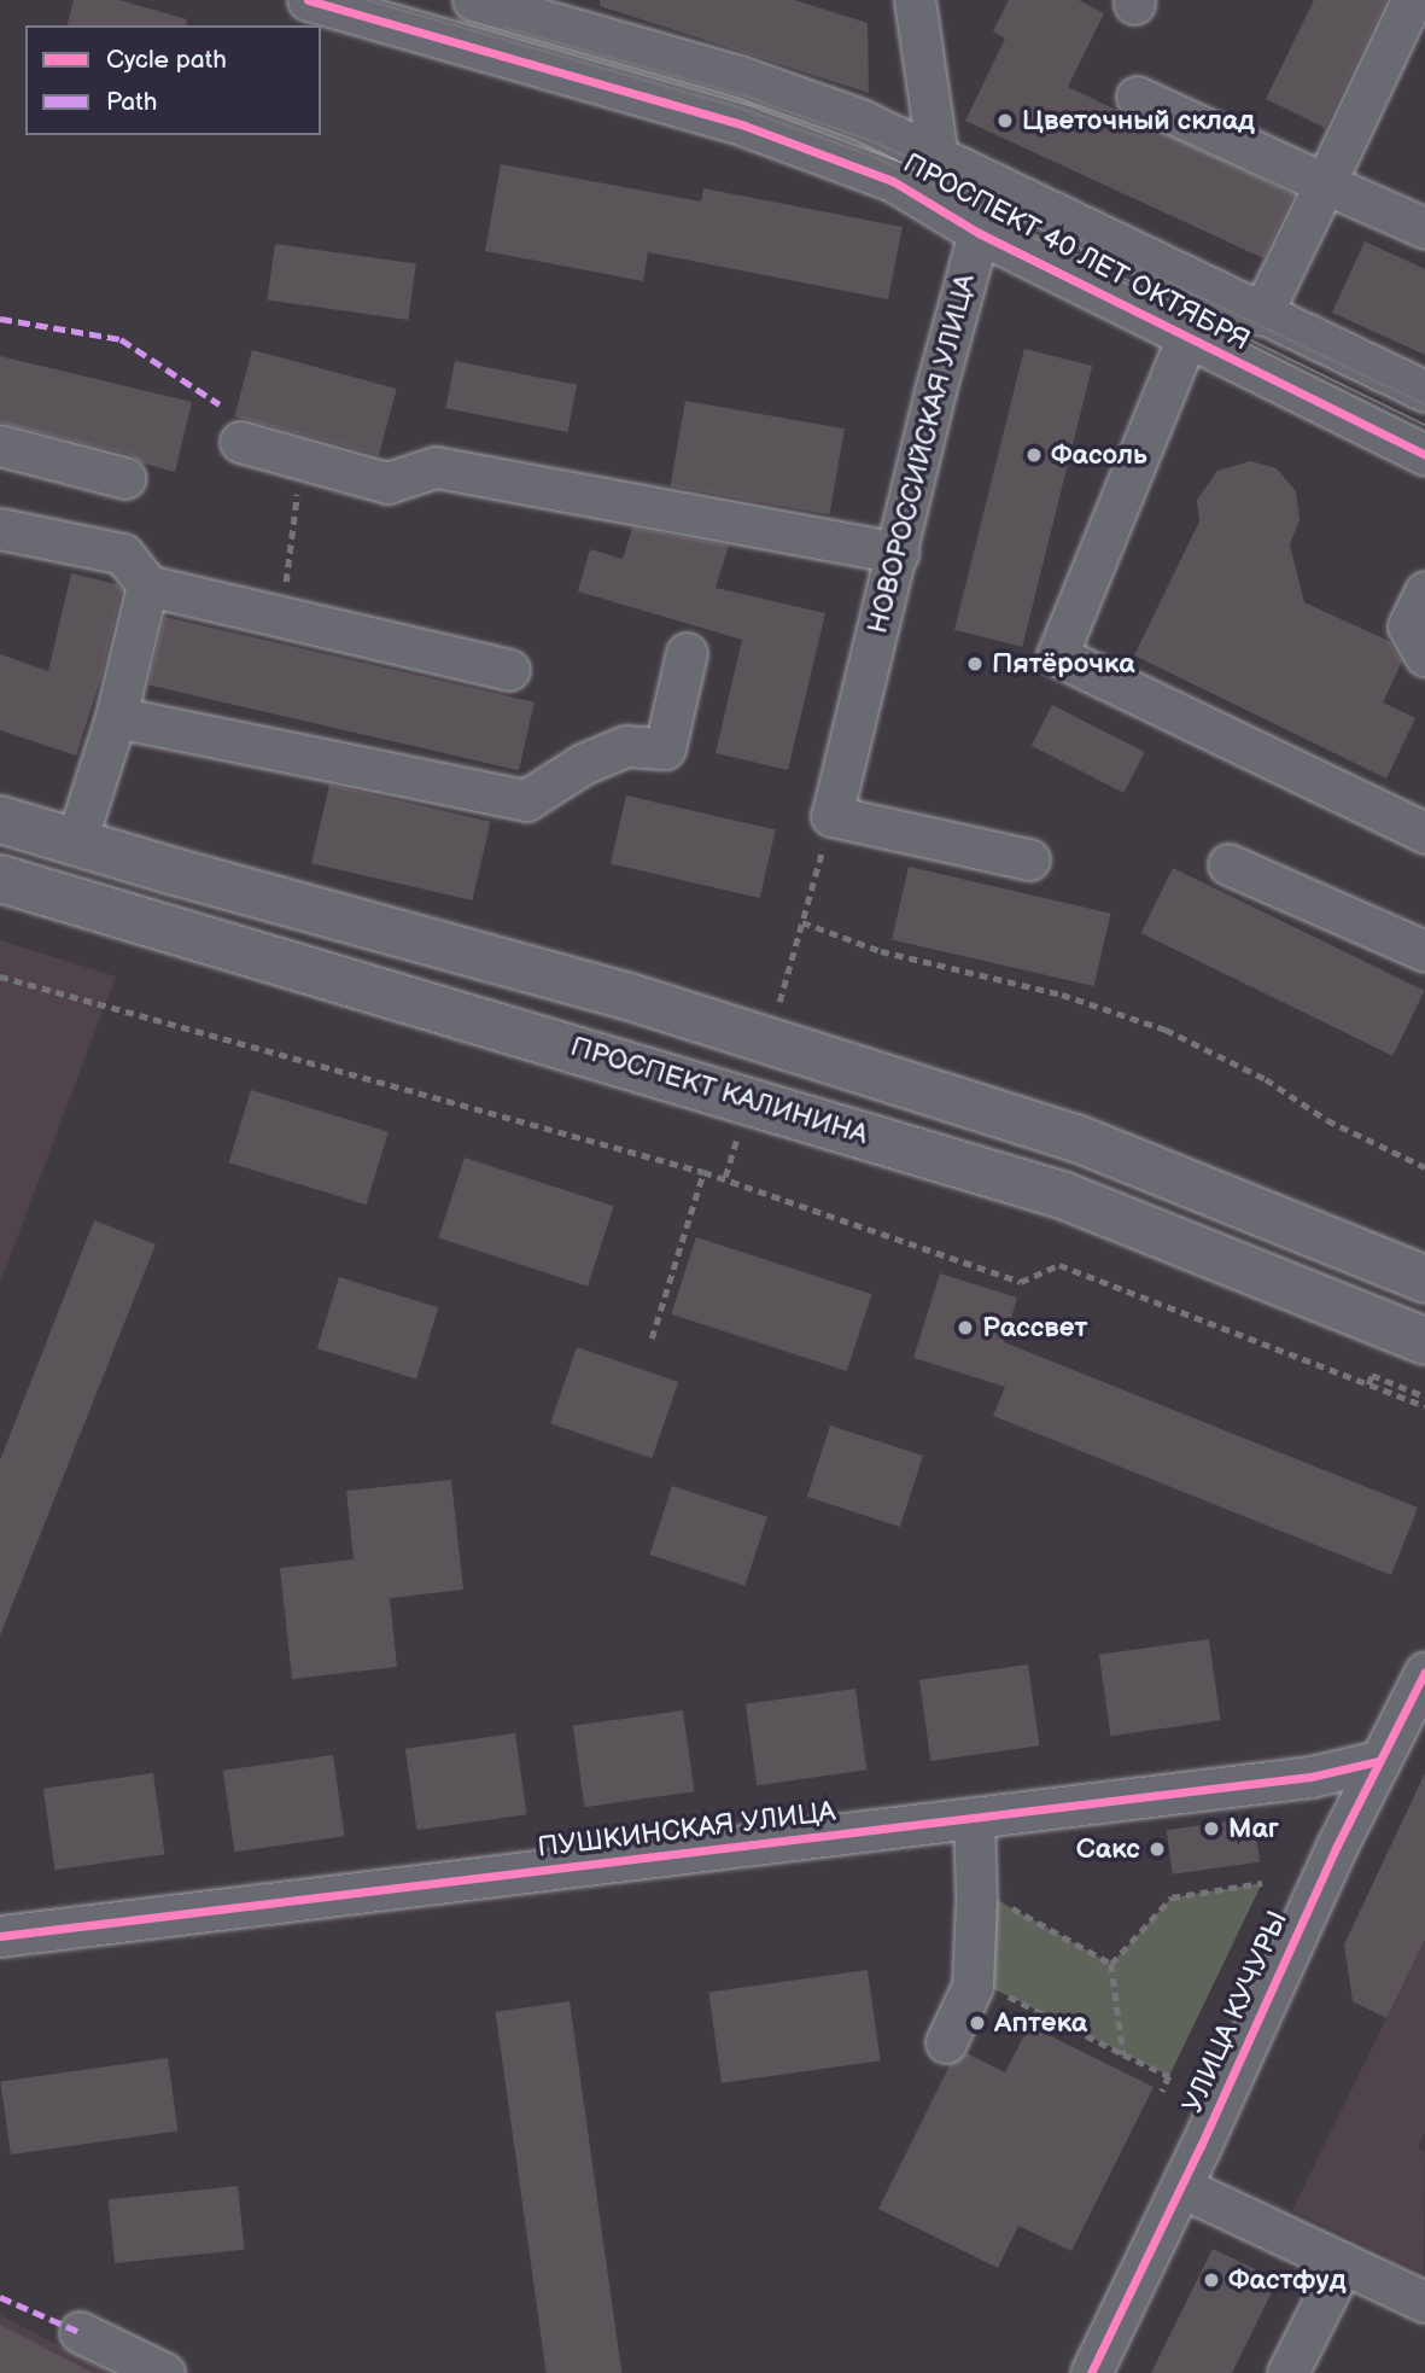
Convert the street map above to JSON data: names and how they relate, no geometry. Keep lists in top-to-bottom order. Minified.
{"streets":{"main road":["ПРОСПЕКТ КАЛИНИНА"],"street":["ПРОСПЕКТ 40 ЛЕТ ОКТЯБРЯ","НОВОРОССИЙСКАЯ УЛИЦА","ПУШКИНСКАЯ УЛИЦА","УЛИЦА КУЧУРЫ"]},"crossings":[["ПРОСПЕКТ 40 ЛЕТ ОКТЯБРЯ","НОВОРОССИЙСКАЯ УЛИЦА"],["ПУШКИНСКАЯ УЛИЦА","УЛИЦА КУЧУРЫ"]],"places":["Цветочный склад","Фасоль","Пятёрочка","Рассвет","Маг","Сакс","Аптека","Фастфуд"],"legend":["Cycle path","Path"]}
